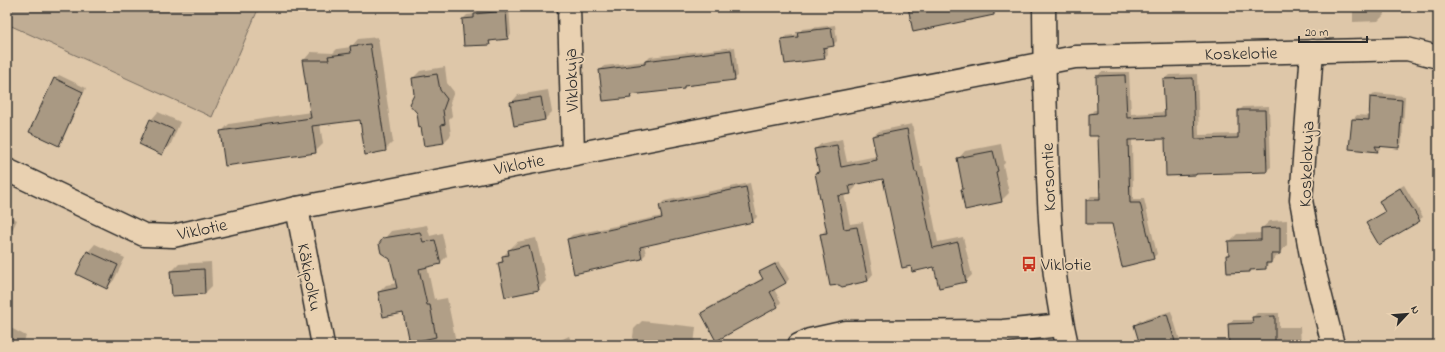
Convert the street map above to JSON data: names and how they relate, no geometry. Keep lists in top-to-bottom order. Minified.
{"streets":{"street":["Koskelotie","Viklokuja","Viklotie","Koskelokuja","Korsontie","Käkipolku"]},"crossings":[["Koskelotie","Viklotie"],["Koskelotie","Koskelokuja"],["Koskelotie","Korsontie"],["Viklokuja","Viklotie"],["Viklotie","Korsontie"],["Viklotie","Käkipolku"]],"places":{"bus stop":["Viklotie"]},"scale_bar":"20 m","north":"top right"}
